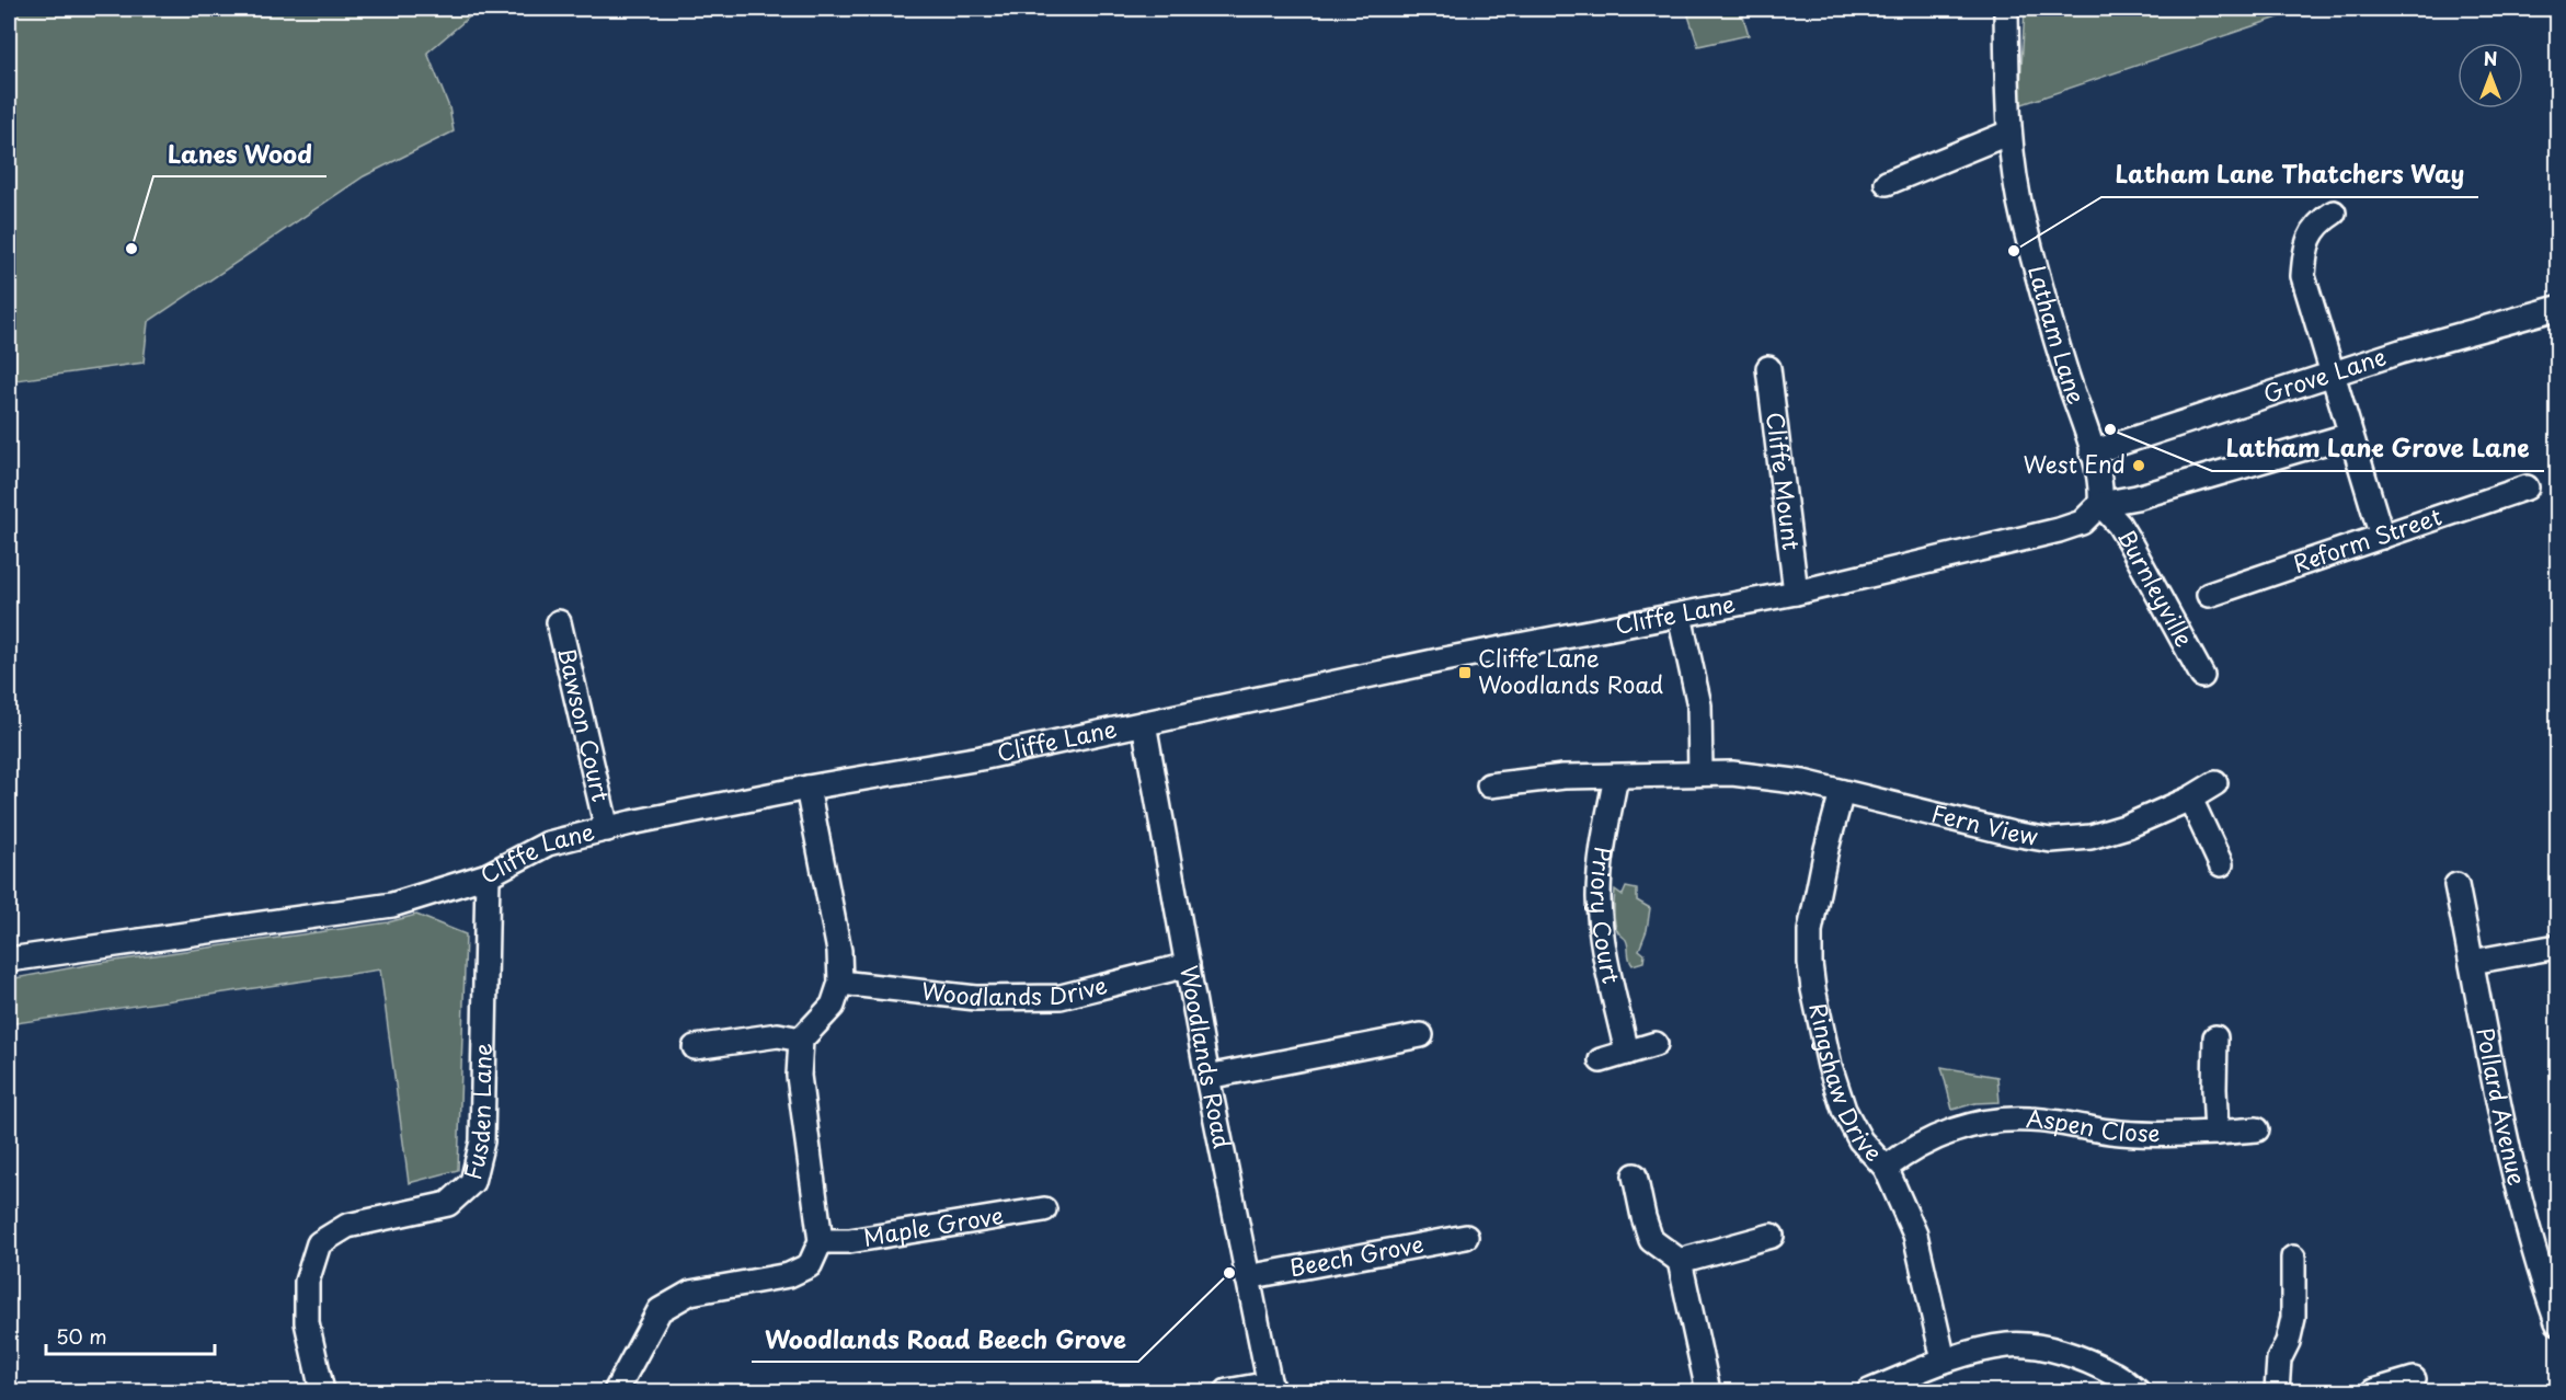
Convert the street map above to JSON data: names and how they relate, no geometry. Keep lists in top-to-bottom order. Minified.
{"streets":{"street":["Latham Lane","Grove Lane","Cliffe Mount","Reform Street","Burnleyville","Cliffe Lane","Bawson Court","Fern View","Priory Court","Woodlands Drive","Woodlands Road","Ringshaw Drive","Pollard Avenue","Fusden Lane","Aspen Close","Maple Grove","Beech Grove"]},"crossings":[["Latham Lane","Grove Lane"],["Latham Lane","Burnleyville"],["Latham Lane","Cliffe Lane"],["Cliffe Mount","Cliffe Lane"],["Burnleyville","Cliffe Lane"],["Cliffe Lane","Bawson Court"],["Cliffe Lane","Woodlands Road"],["Cliffe Lane","Fusden Lane"],["Fern View","Priory Court"],["Fern View","Ringshaw Drive"],["Woodlands Drive","Woodlands Road"],["Woodlands Road","Beech Grove"],["Ringshaw Drive","Aspen Close"]],"places":{"other":["Lanes Wood","Latham Lane Thatchers Way","Latham Lane Grove Lane","West End","Woodlands Road Beech Grove"],"transit":["Cliffe Lane Woodlands Road"]},"scale_bar":"50 m","north":"top"}
